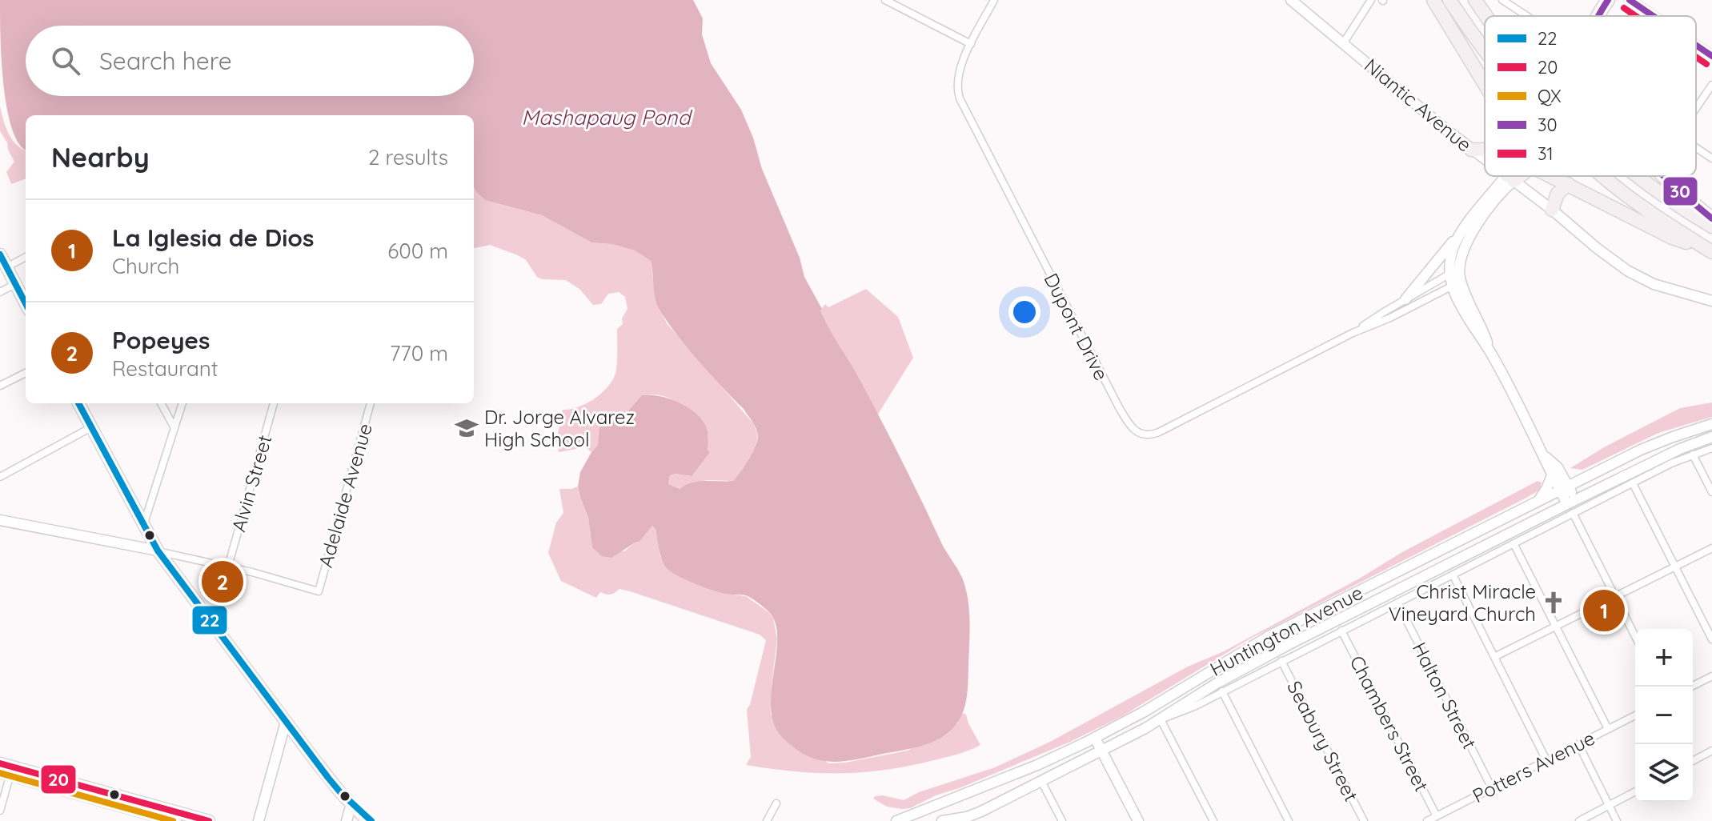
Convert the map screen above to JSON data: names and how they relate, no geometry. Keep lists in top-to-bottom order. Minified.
{"streets":{"main road":["Niantic Avenue","Huntington Avenue"],"street":["Dupont Drive","Alvin Street","Adelaide Avenue","Halton Street","Chambers Street","Seabury Street","Potters Avenue"]},"crossings":[["Alvin Street","Adelaide Avenue"],["Huntington Avenue","Halton Street"],["Huntington Avenue","Chambers Street"],["Huntington Avenue","Seabury Street"],["Halton Street","Potters Avenue"],["Chambers Street","Potters Avenue"]],"water":["Mashapaug Pond"],"places":{"school or university":["Dr. Jorge Alvarez High School"],"church":["Christ Miracle Vineyard Church"]},"lines":["transit line 30","transit line 31","transit line 22","transit line 20","transit line QX"],"legend":["22","20","QX","30","31"],"page":{"search":"Search here","heading":["Nearby","2 results"],"list":[{"mark":"1","name":"La Iglesia de Dios","note":"Church","value":"600 m"},{"mark":"2","name":"Popeyes","note":"Restaurant","value":"770 m"}],"pins":["2","1"],"map_buttons":["+","−"]}}
